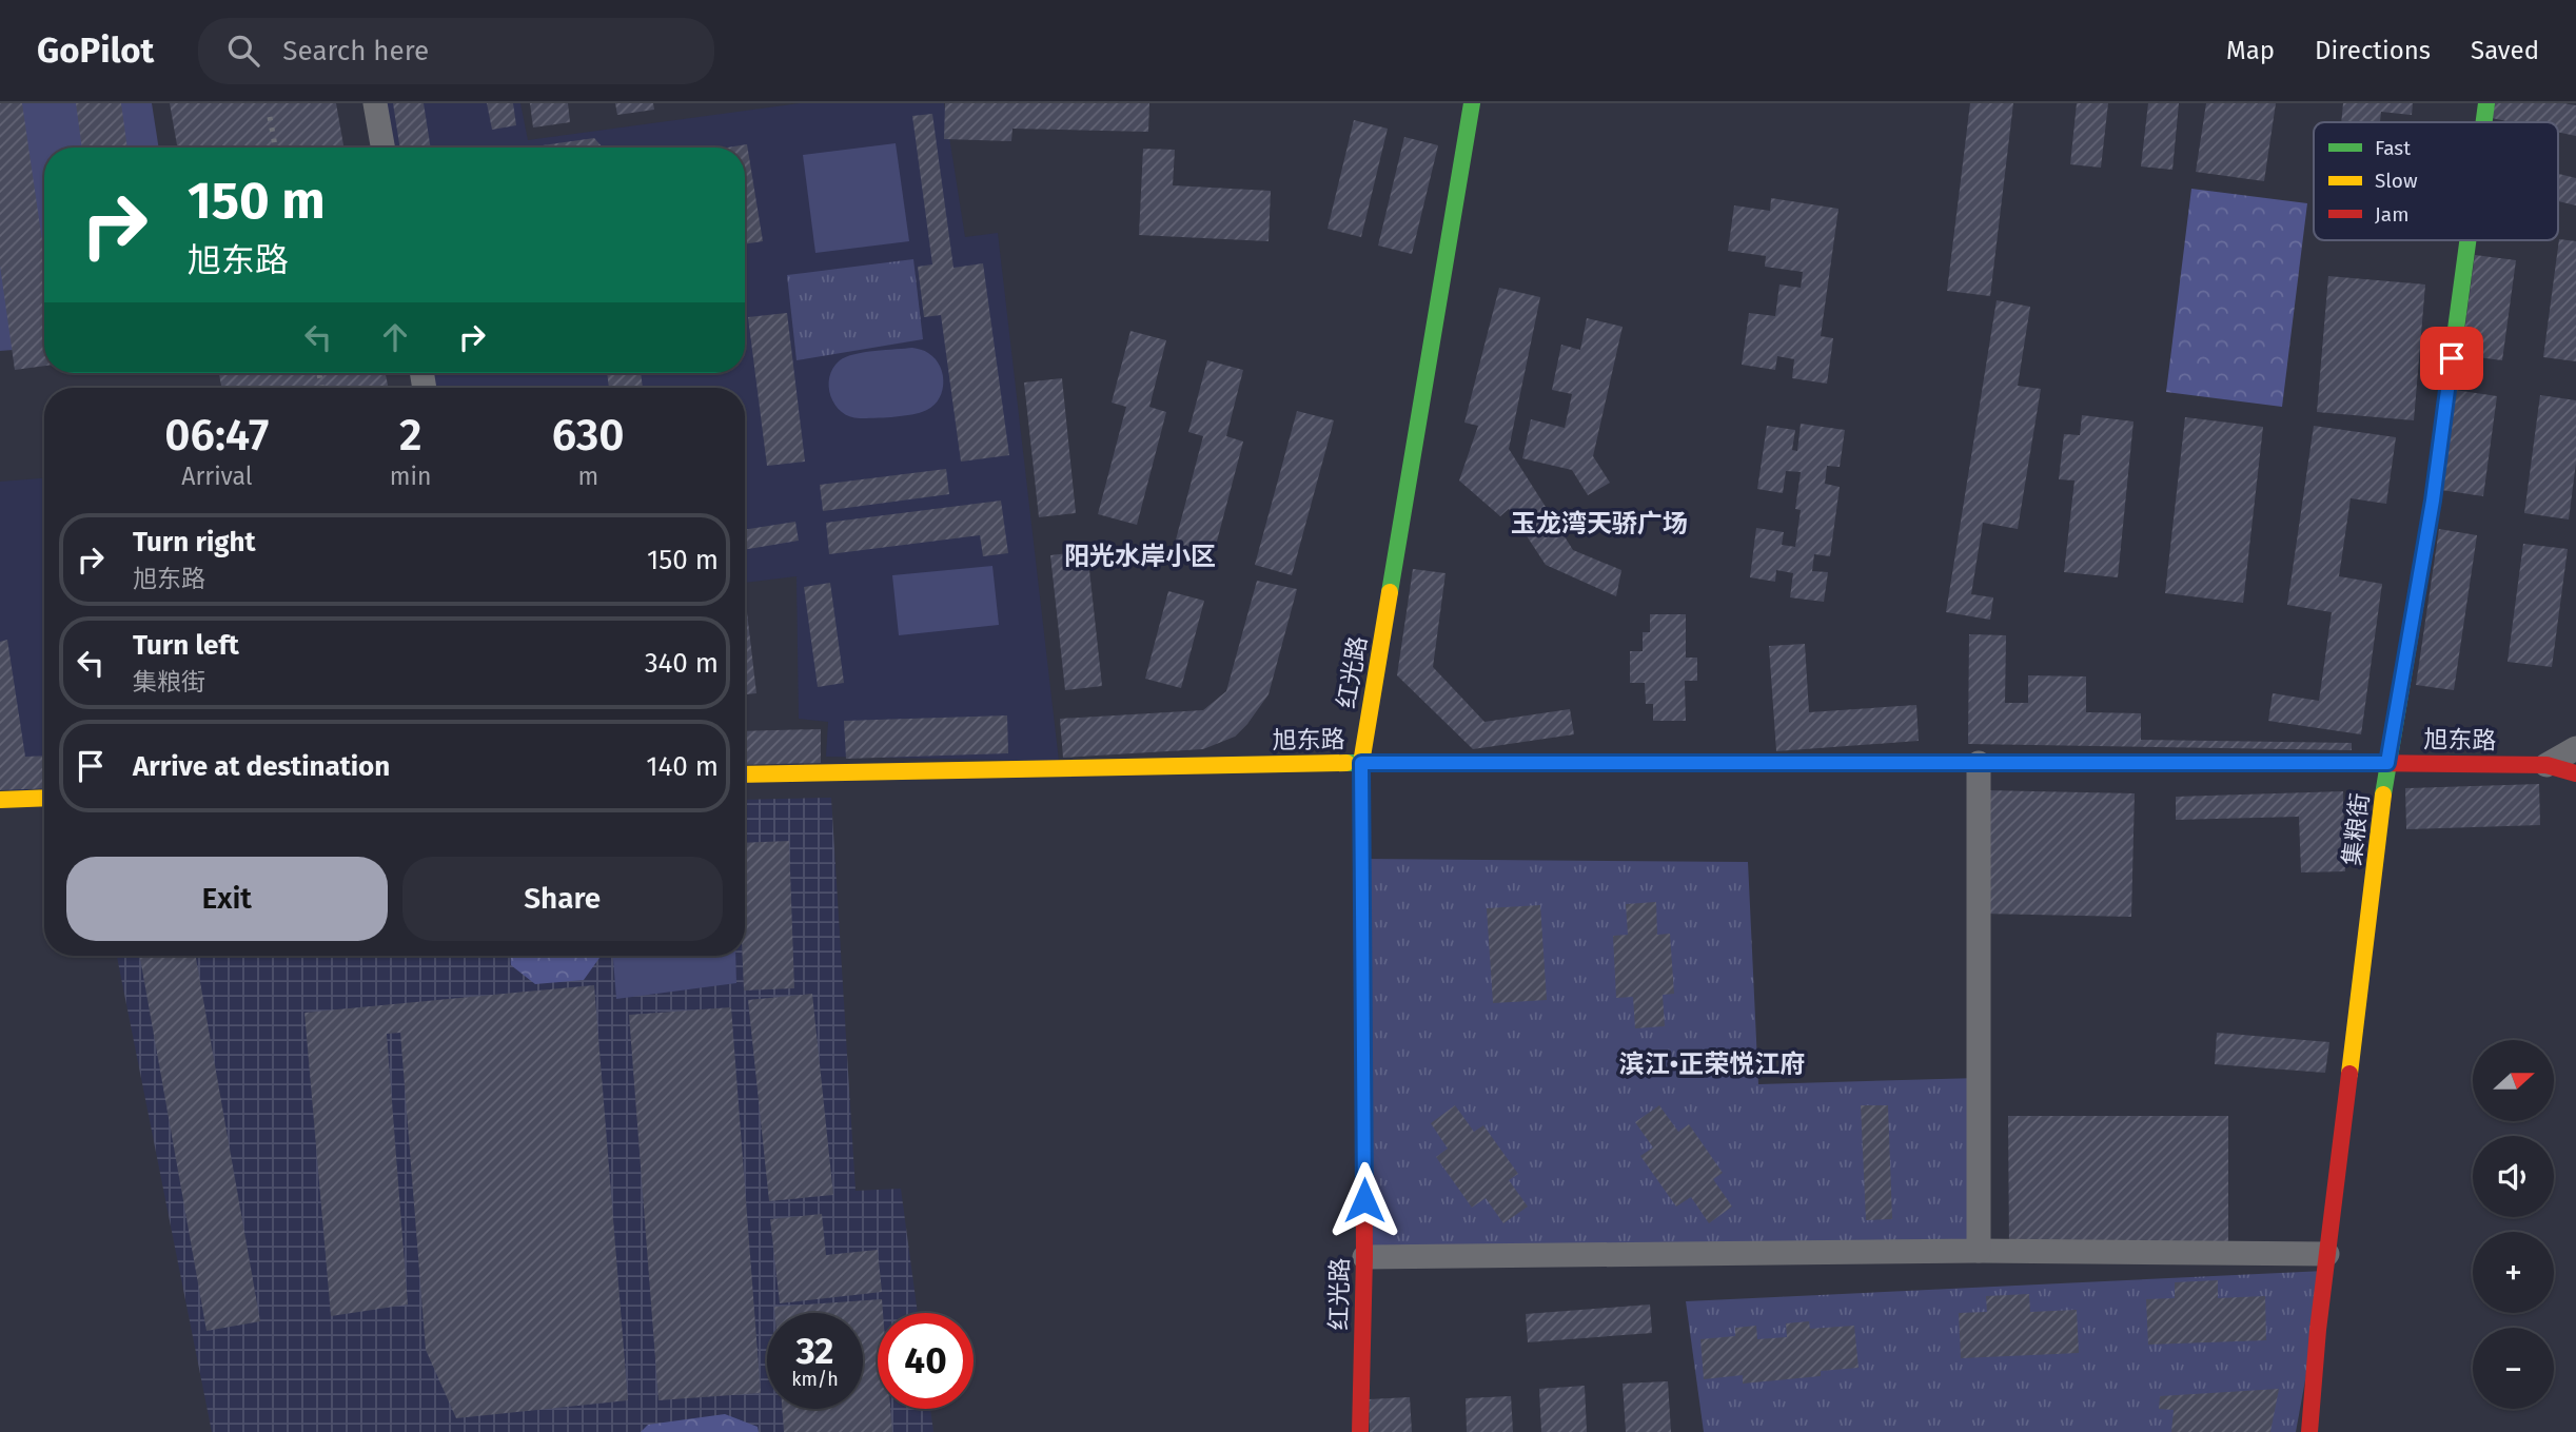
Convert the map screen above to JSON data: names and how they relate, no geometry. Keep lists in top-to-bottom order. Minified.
{"streets":{"street":["红光路","旭东路","集粮街"]},"crossings":[["红光路","旭东路"],["旭东路","集粮街"]],"districts":["玉龙湾天骄广场","阳光水岸小区","滨江•正荣悦江府"],"legend":["Fast","Slow","Jam"],"north":"right","page":{"header":"GoPilot","search":"Search here","nav":["Map","Directions","Saved"],"turn":["150 m","旭东路"],"eta":["06:47","Arrival","2","min","630","m"],"list":[{"name":"Turn right","note":"旭东路","value":"150 m"},{"name":"Turn left","note":"集粮街","value":"340 m"},{"name":"Arrive at destination","value":"140 m"}],"buttons":["Exit","Share"],"map_buttons":["+","−"],"speed":"32 km/h","limit":"40"}}
